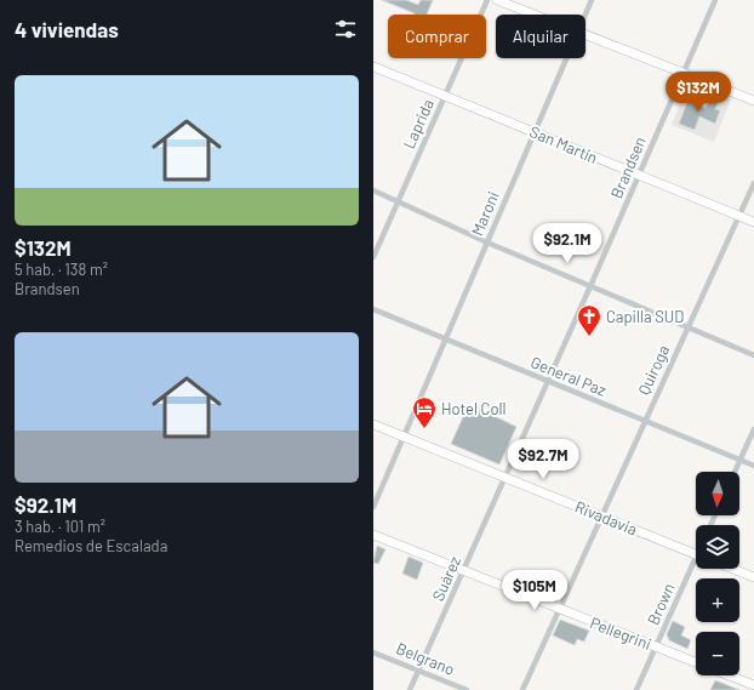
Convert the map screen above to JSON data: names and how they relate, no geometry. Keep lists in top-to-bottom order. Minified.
{"streets":{"main road":["San Martín","Rivadavia","Pellegrini"],"street":["Laprida","Brandsen","Maroni","Quiroga","General Paz","Suárez","Brown","Belgrano"]},"crossings":[["Laprida","San Martín"],["San Martín","Brandsen"],["San Martín","Maroni"],["San Martín","Quiroga"],["Brandsen","General Paz"],["Brandsen","Rivadavia"],["Brandsen","Suárez"],["Maroni","General Paz"],["Maroni","Rivadavia"],["Quiroga","General Paz"],["Quiroga","Rivadavia"],["Quiroga","Pellegrini"],["Rivadavia","Suárez"],["Suárez","Pellegrini"],["Suárez","Belgrano"],["Brown","Pellegrini"]],"places":{"church":["Capilla SUD"],"hotel":["Hotel Coll"]},"north":"bottom","page":{"heading":"4 viviendas","chip":["Comprar","Alquilar"],"list":[{"name":"$132M","note":"5 hab. · 138 m² · Brandsen"},{"name":"$92.1M","note":"3 hab. · 101 m² · Remedios de Escalada"}],"price":["$132M","$92.1M","$92.7M","$105M"],"map_buttons":["+","−"]}}
